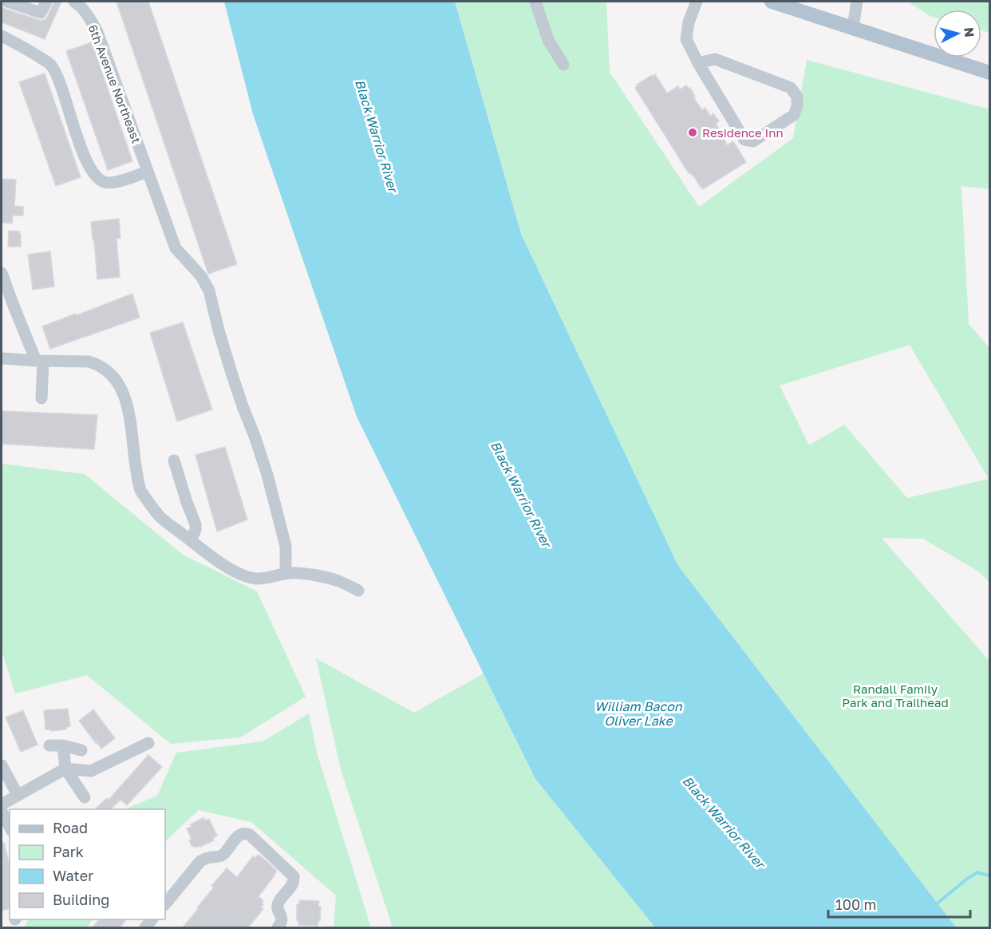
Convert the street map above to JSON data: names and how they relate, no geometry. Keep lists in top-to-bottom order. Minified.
{"streets":{"street":["6th Avenue Northeast"]},"water":["Black Warrior River","William Bacon Oliver Lake"],"parks":["Randall Family Park and Trailhead"],"places":["Residence Inn"],"legend":["Road","Park","Water","Building"],"scale_bar":"100 m","north":"right"}
